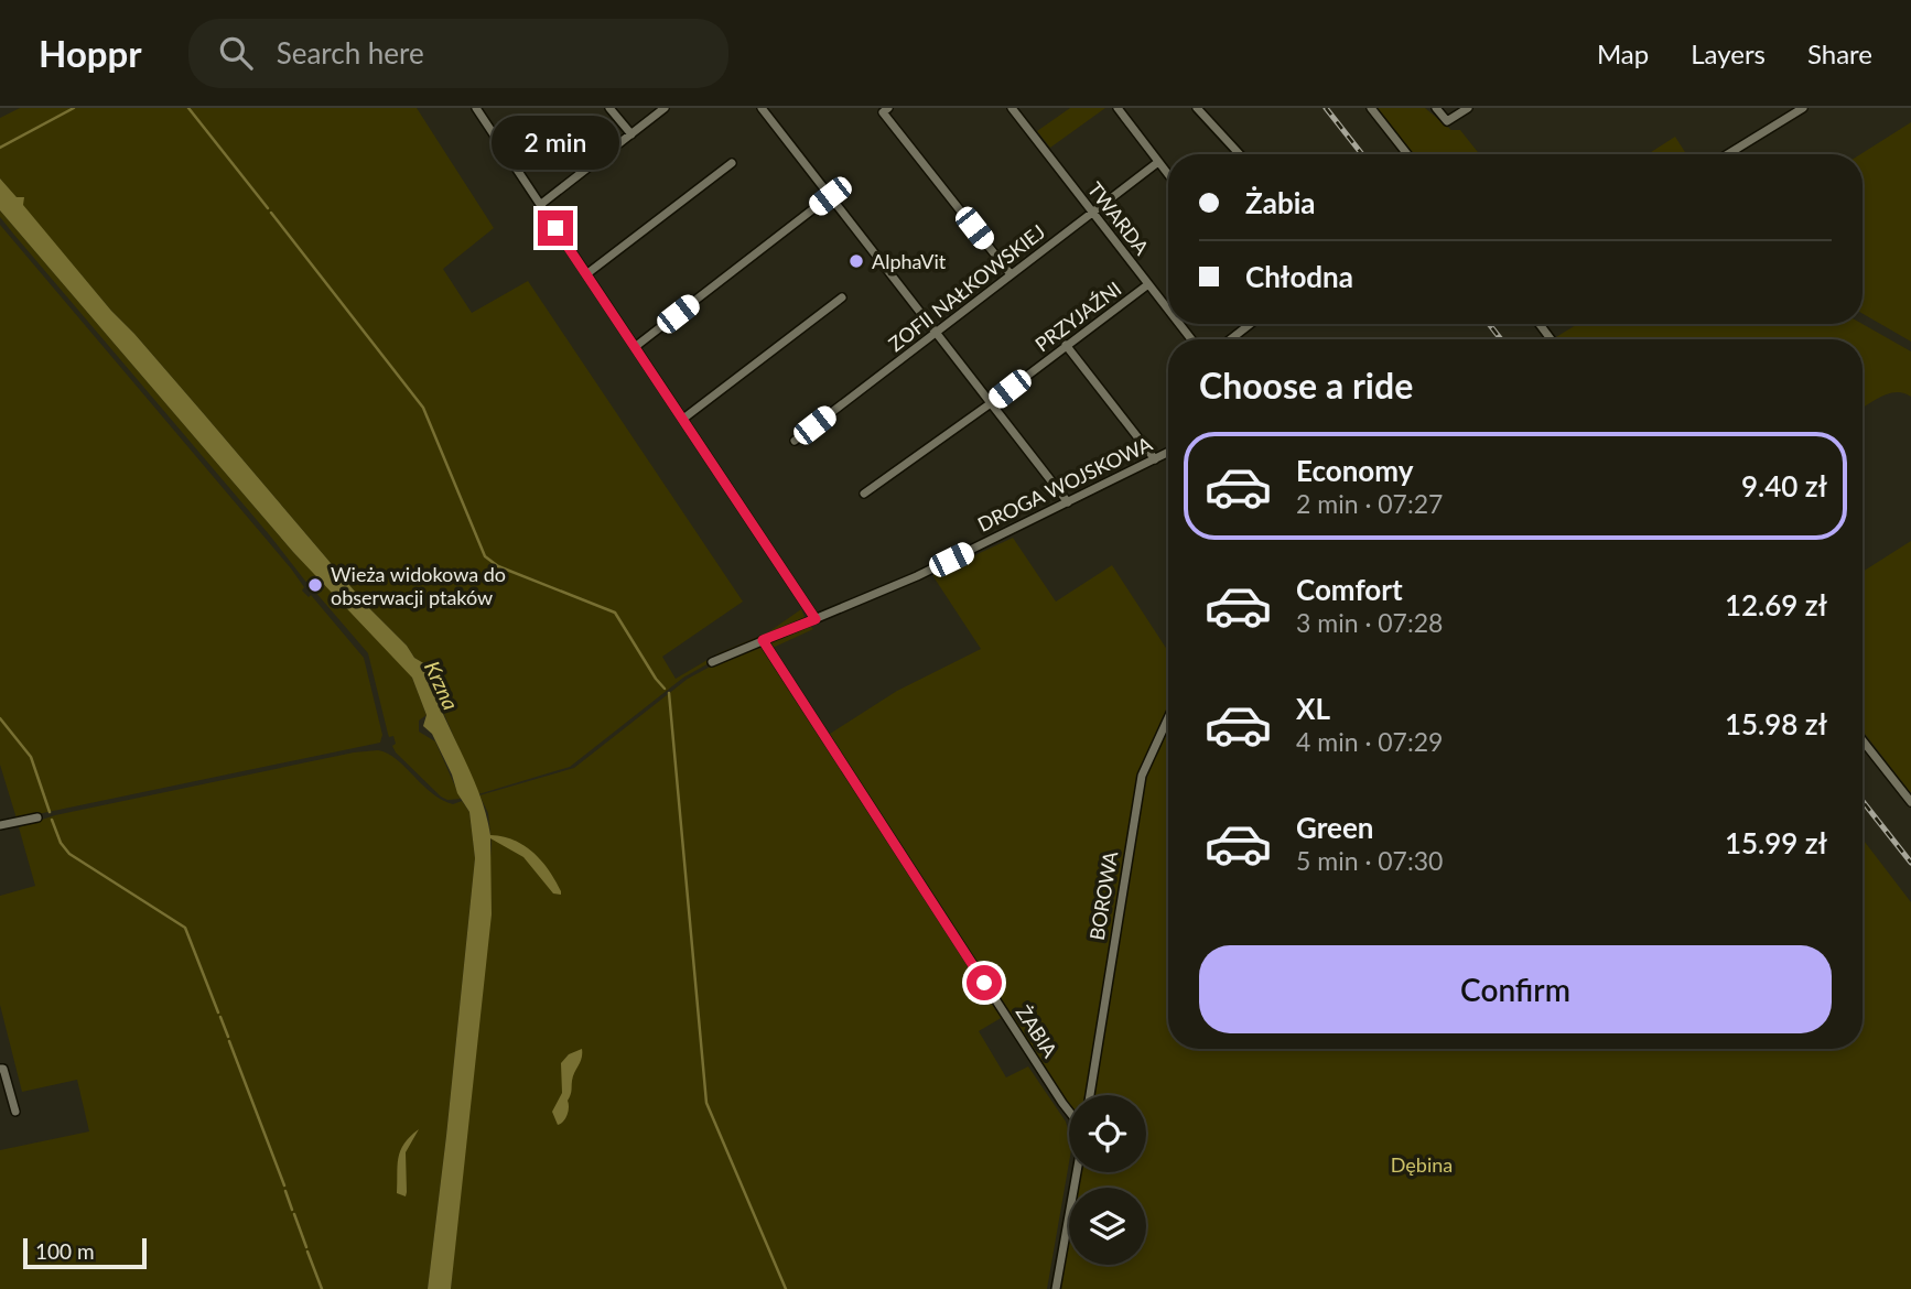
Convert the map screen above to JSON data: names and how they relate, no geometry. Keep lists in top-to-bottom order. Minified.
{"streets":{"street":["TWARDA","ZOFII NAŁKOWSKIEJ","PRZYJAŹNI","DROGA WOJSKOWA","BOROWA","ŻABIA"]},"crossings":[["TWARDA","ZOFII NAŁKOWSKIEJ"],["TWARDA","PRZYJAŹNI"],["DROGA WOJSKOWA","ŻABIA"]],"water":["Krzna"],"parks":["Dębina"],"places":["AlphaVit","Wieża widokowa do obserwacji ptaków"],"scale_bar":"100 m","page":{"header":"Hoppr","search":"Search here","nav":["Map","Layers","Share"],"bubble":"2 min","banner":["Żabia","Chłodna"],"heading":"Choose a ride","list":[{"name":"Economy","note":"2 min · 07:27","value":"9.40 zł"},{"name":"Comfort","note":"3 min · 07:28","value":"12.69 zł"},{"name":"XL","note":"4 min · 07:29","value":"15.98 zł"},{"name":"Green","note":"5 min · 07:30","value":"15.99 zł"}],"buttons":"Confirm","scale":"100 m"}}
